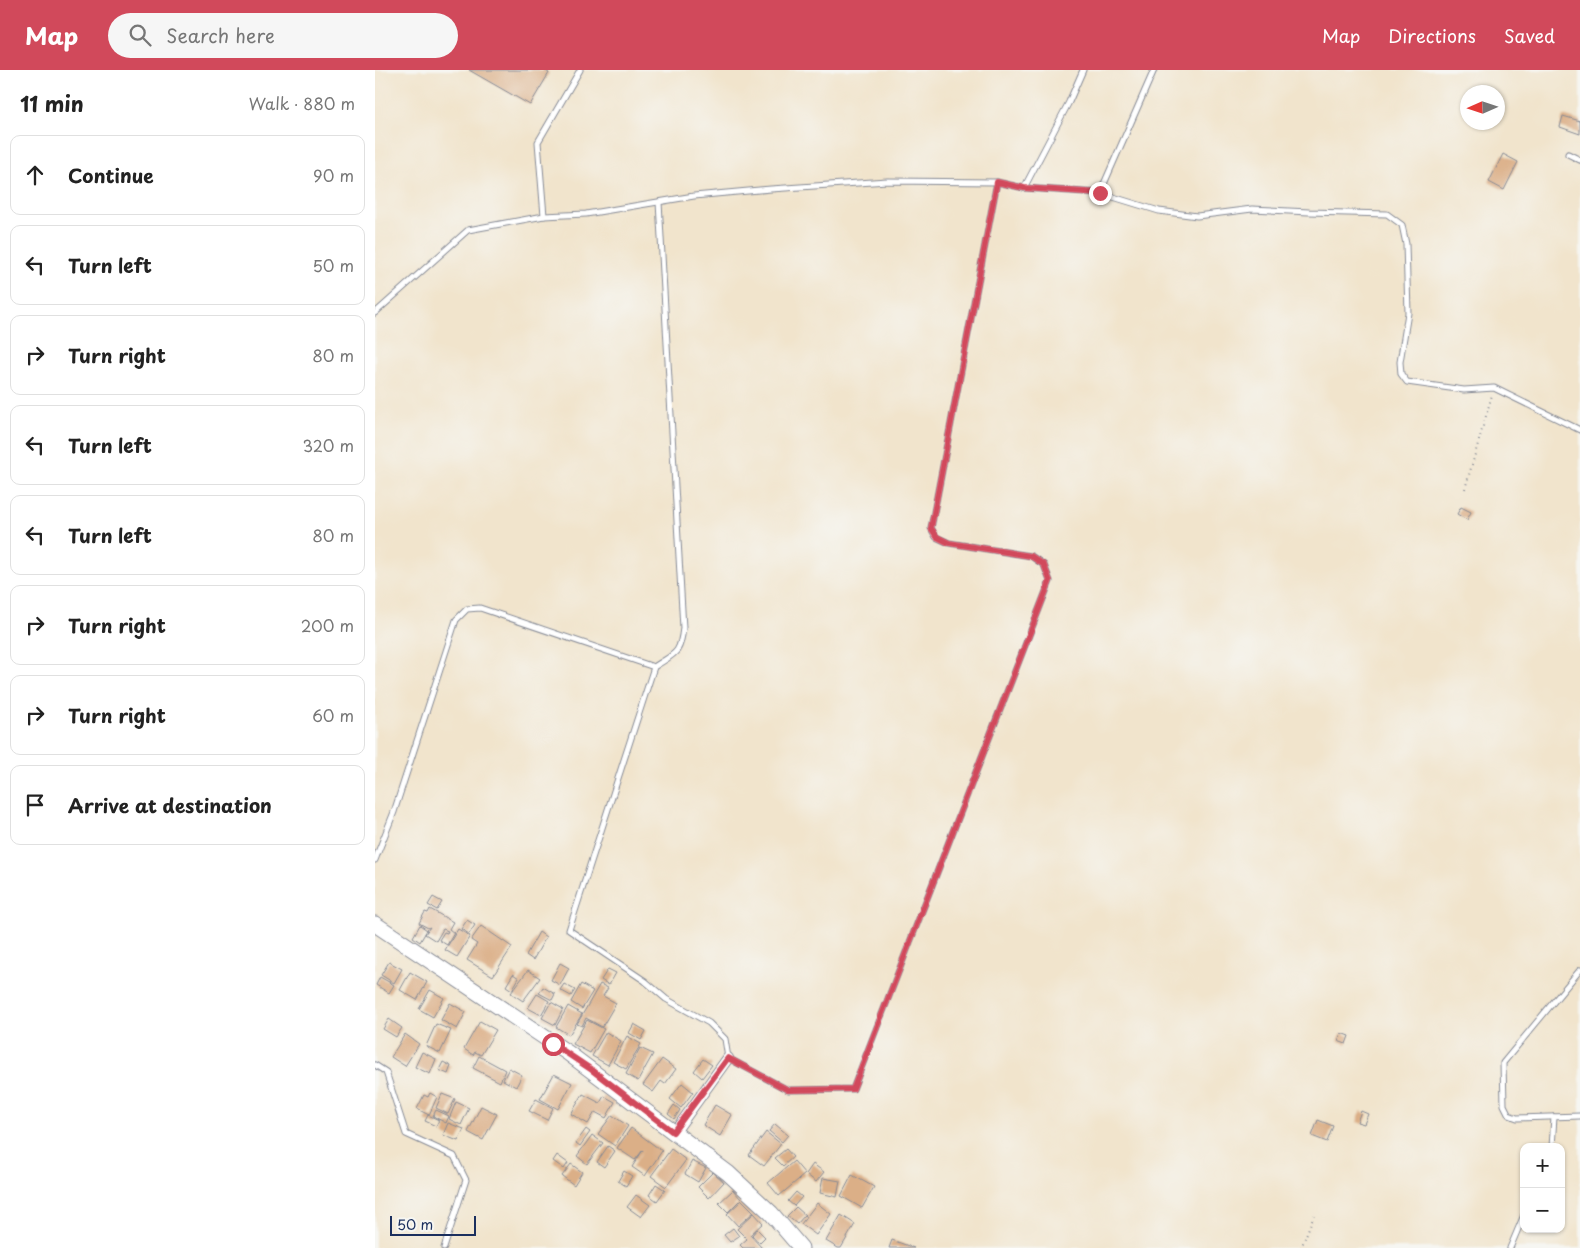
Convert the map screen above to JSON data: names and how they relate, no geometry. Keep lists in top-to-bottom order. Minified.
{"scale_bar":"50 m","north":"left","page":{"header":"Map","search":"Search here","nav":["Map","Directions","Saved"],"heading":["11 min","Walk · 880 m"],"list":[["Continue","90 m"],["Turn left","50 m"],["Turn right","80 m"],["Turn left","320 m"],["Turn left","80 m"],["Turn right","200 m"],["Turn right","60 m"],"Arrive at destination"],"map_buttons":["+","−"],"scale":"50 m"}}
